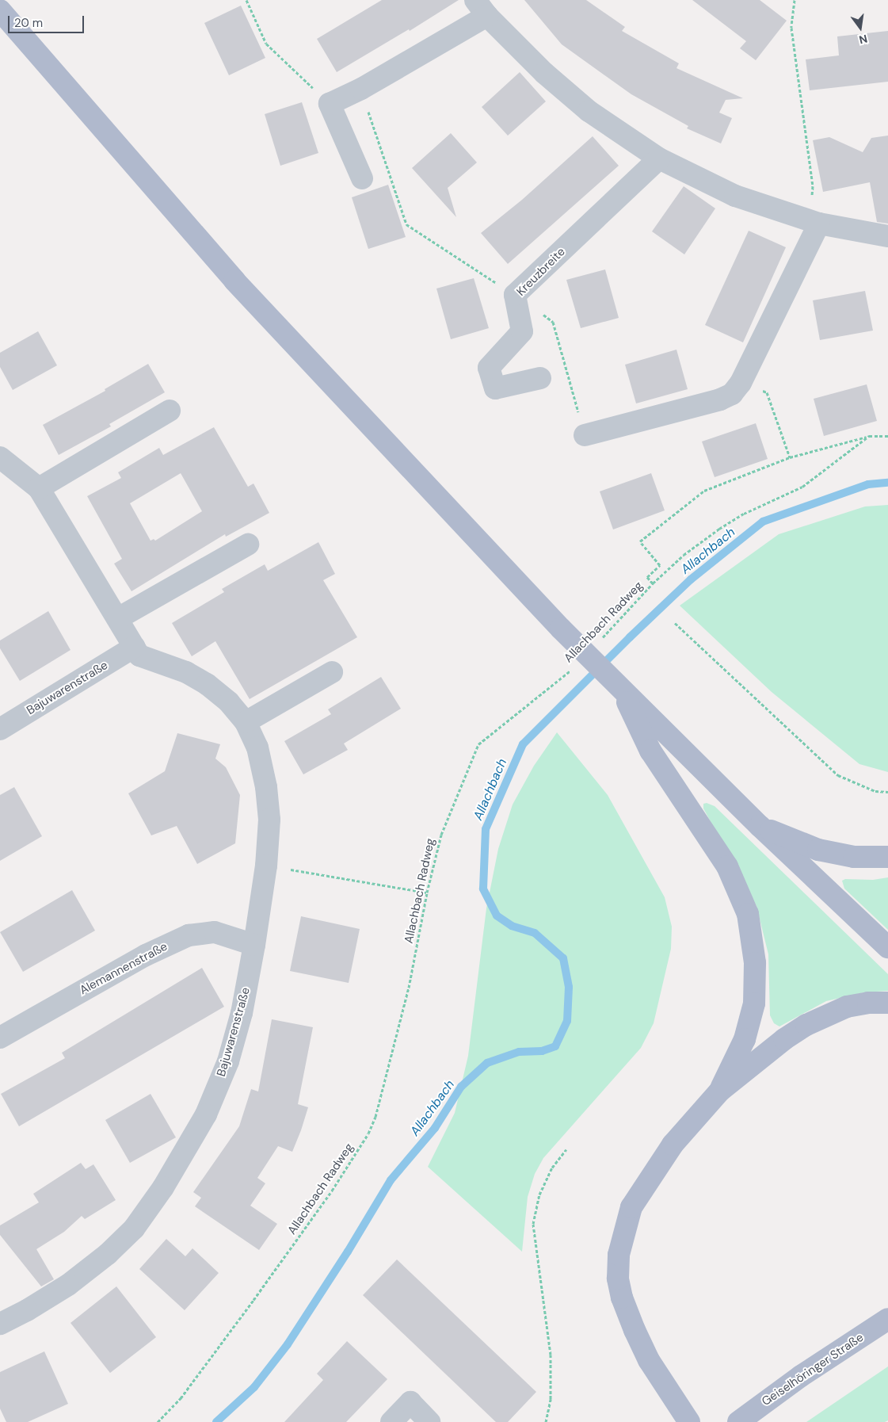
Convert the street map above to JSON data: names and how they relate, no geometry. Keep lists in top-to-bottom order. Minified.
{"streets":{"main road":["Geiselhöringer Straße"],"street":["Kreuzbreite","Bajuwarenstraße","Alemannenstraße"],"path":["Allachbach Radweg"]},"crossings":[["Bajuwarenstraße","Alemannenstraße"]],"water":["Allachbach"],"scale_bar":"20 m","north":"bottom"}
